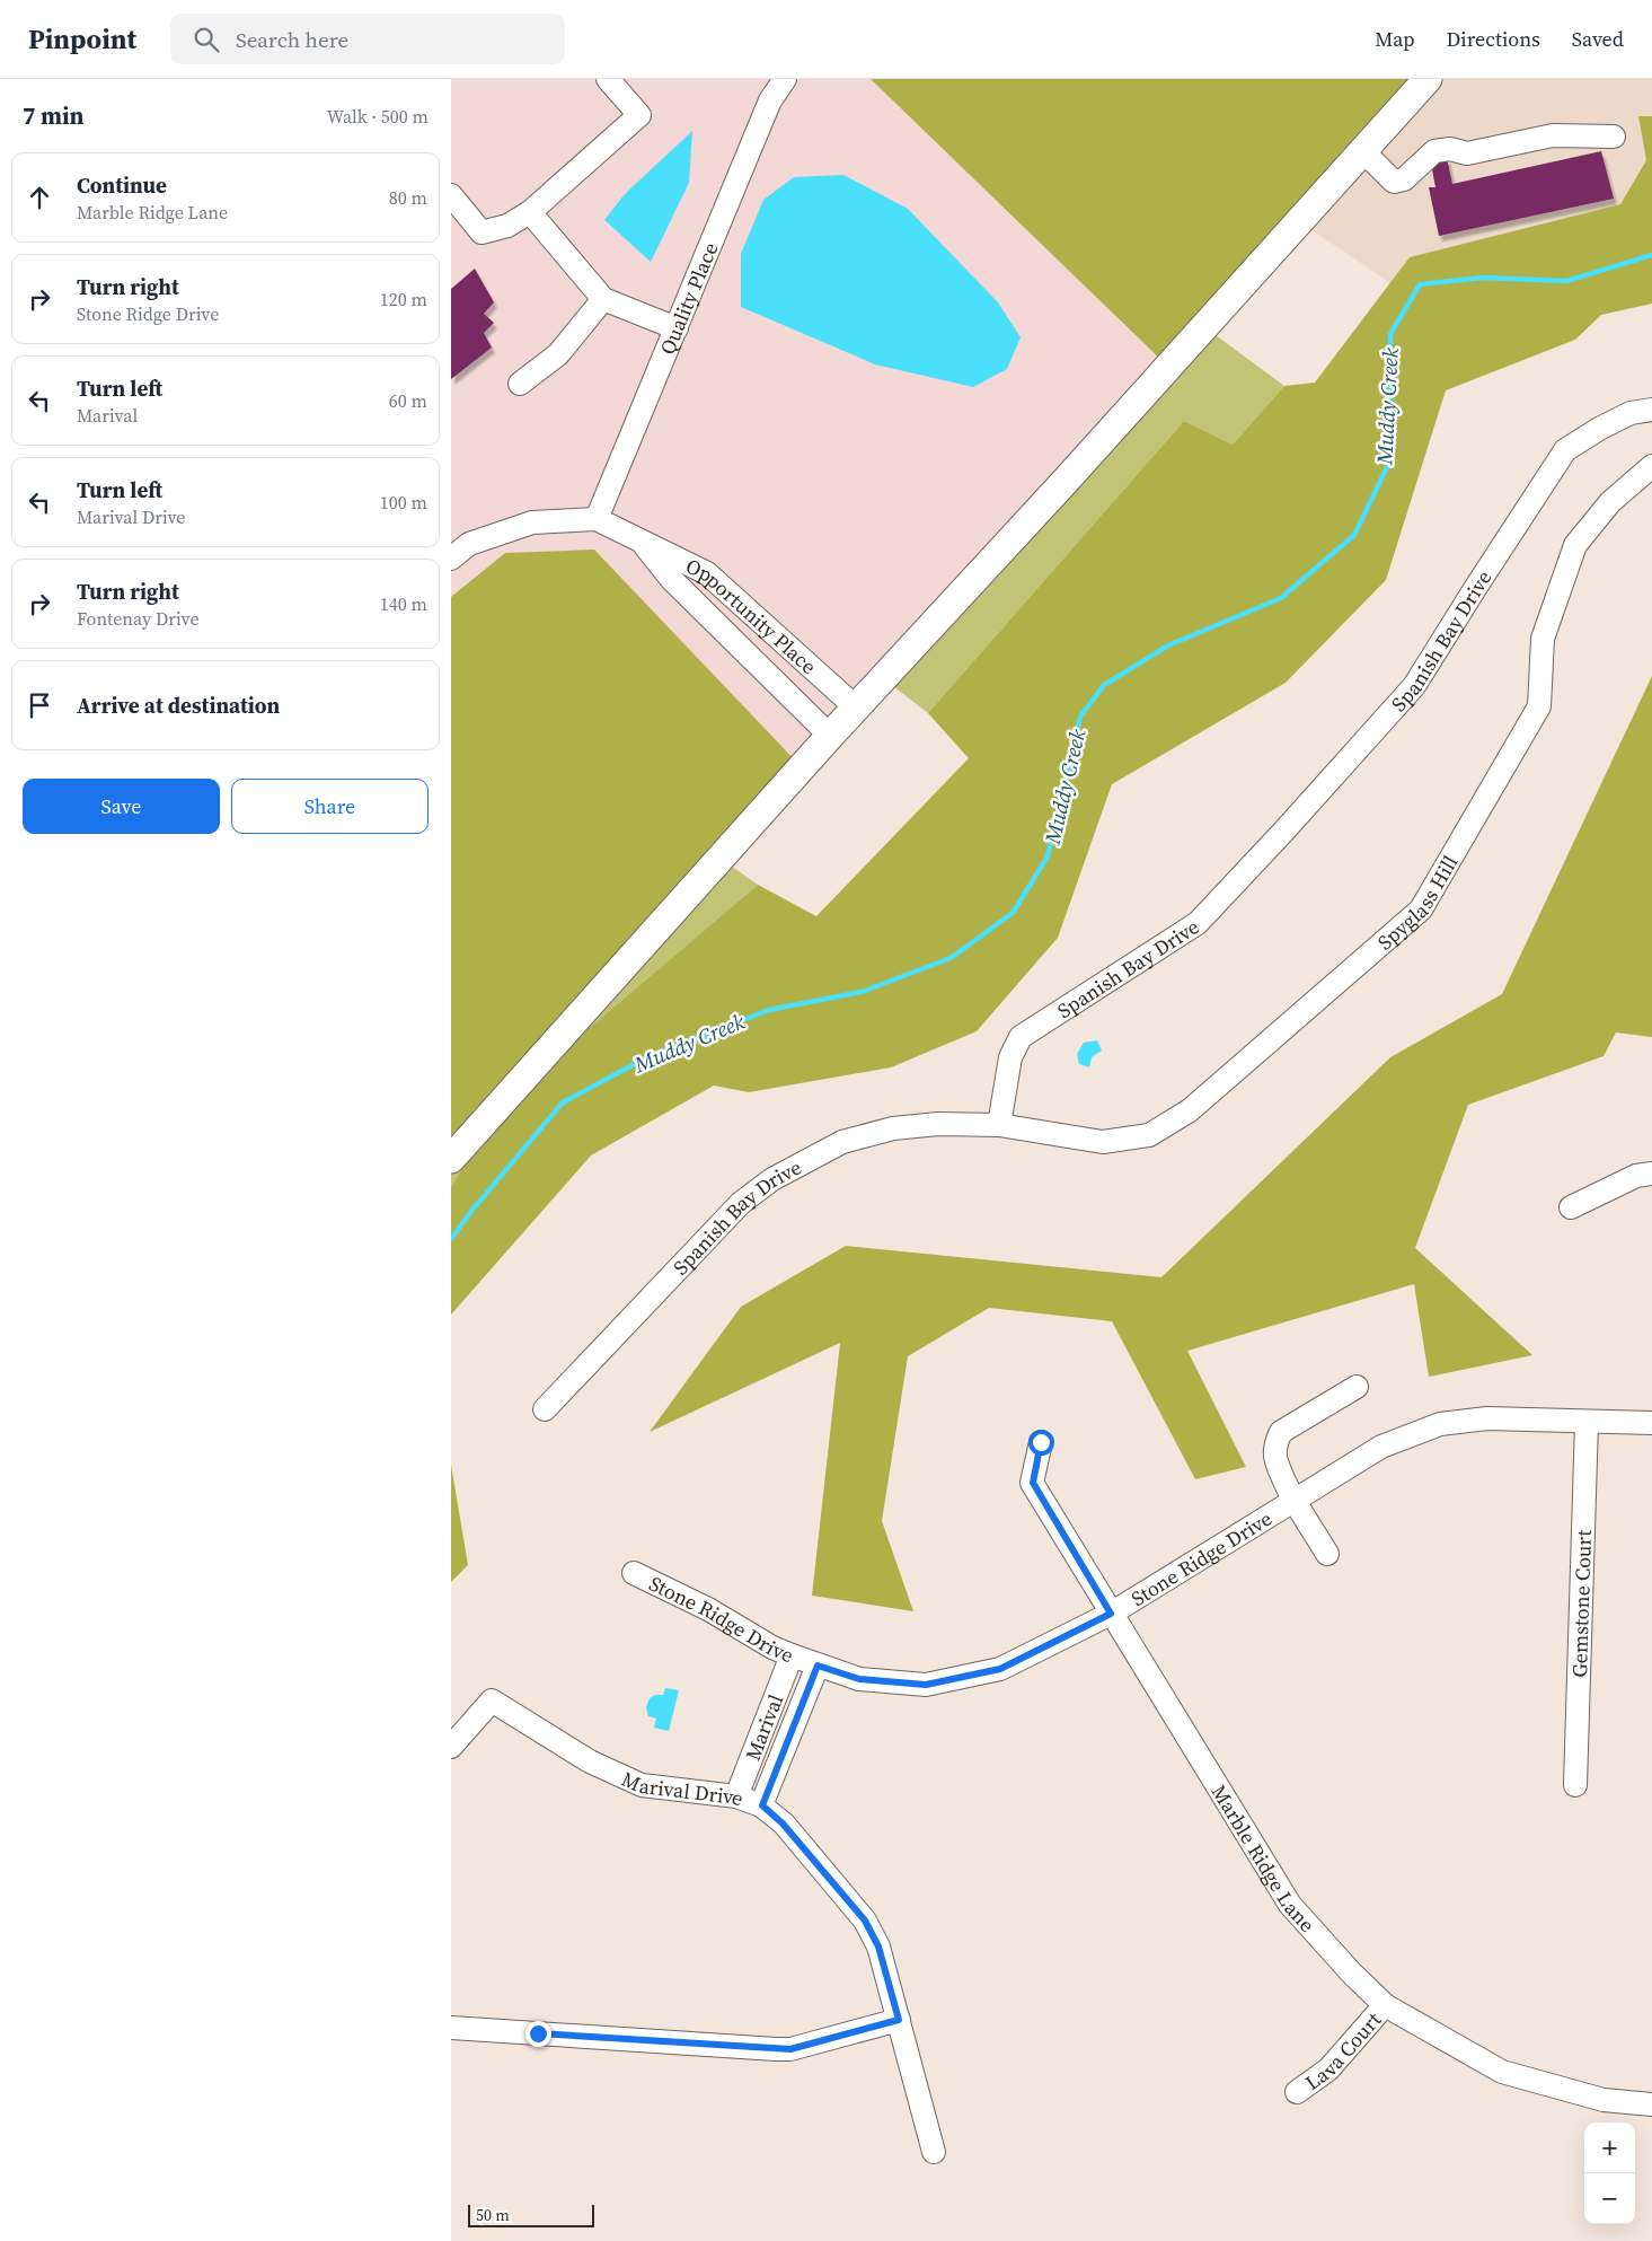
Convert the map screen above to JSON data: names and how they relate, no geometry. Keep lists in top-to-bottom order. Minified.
{"streets":{"street":["Quality Place","Opportunity Place","Spanish Bay Drive","Spyglass Hill","Stone Ridge Drive","Gemstone Court","Marival","Marival Drive","Marble Ridge Lane","Lava Court"]},"crossings":[["Quality Place","Opportunity Place"],["Spanish Bay Drive","Spyglass Hill"],["Stone Ridge Drive","Gemstone Court"],["Stone Ridge Drive","Marival"],["Stone Ridge Drive","Marble Ridge Lane"],["Marival","Marival Drive"],["Marble Ridge Lane","Lava Court"]],"water":["Muddy Creek"],"scale_bar":"50 m","page":{"header":"Pinpoint","search":"Search here","nav":["Map","Directions","Saved"],"heading":["7 min","Walk · 500 m"],"list":[["Continue","Marble Ridge Lane","80 m"],["Turn right","Stone Ridge Drive","120 m"],["Turn left","Marival","60 m"],["Turn left","Marival Drive","100 m"],["Turn right","Fontenay Drive","140 m"],"Arrive at destination"],"buttons":["Save","Share"],"map_buttons":["+","−"],"scale":"50 m"}}
